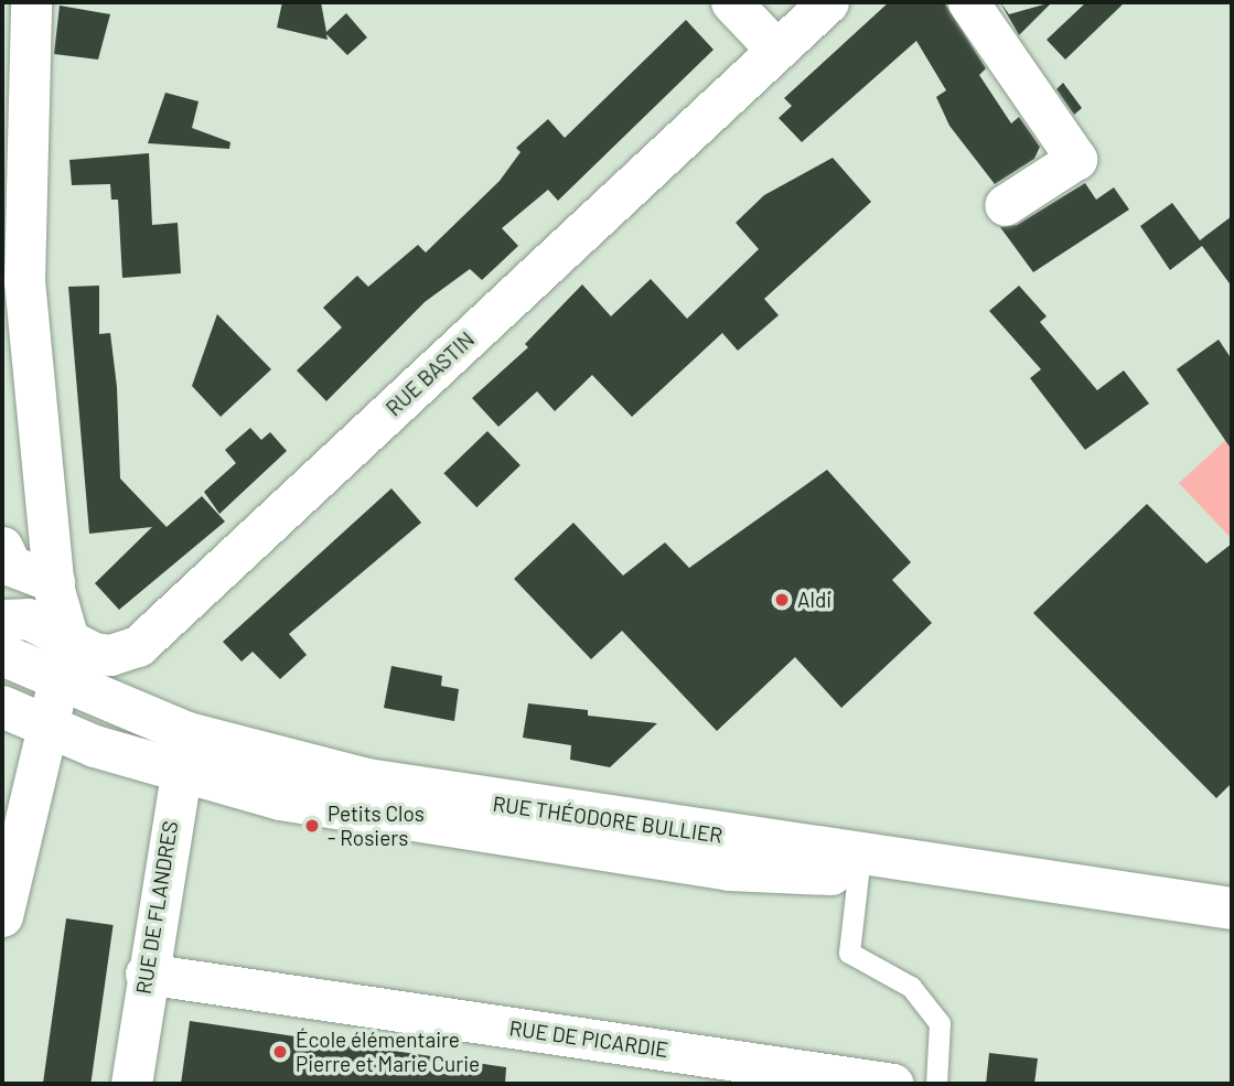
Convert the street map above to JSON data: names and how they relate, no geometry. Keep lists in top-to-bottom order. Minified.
{"streets":{"main road":["RUE THÉODORE BULLIER"],"street":["RUE BASTIN","RUE DE FLANDRES","RUE DE PICARDIE"]},"crossings":[["RUE THÉODORE BULLIER","RUE DE FLANDRES"],["RUE DE FLANDRES","RUE DE PICARDIE"]],"places":["Aldi","Petits Clos - Rosiers","École élémentaire Pierre et Marie Curie"]}
